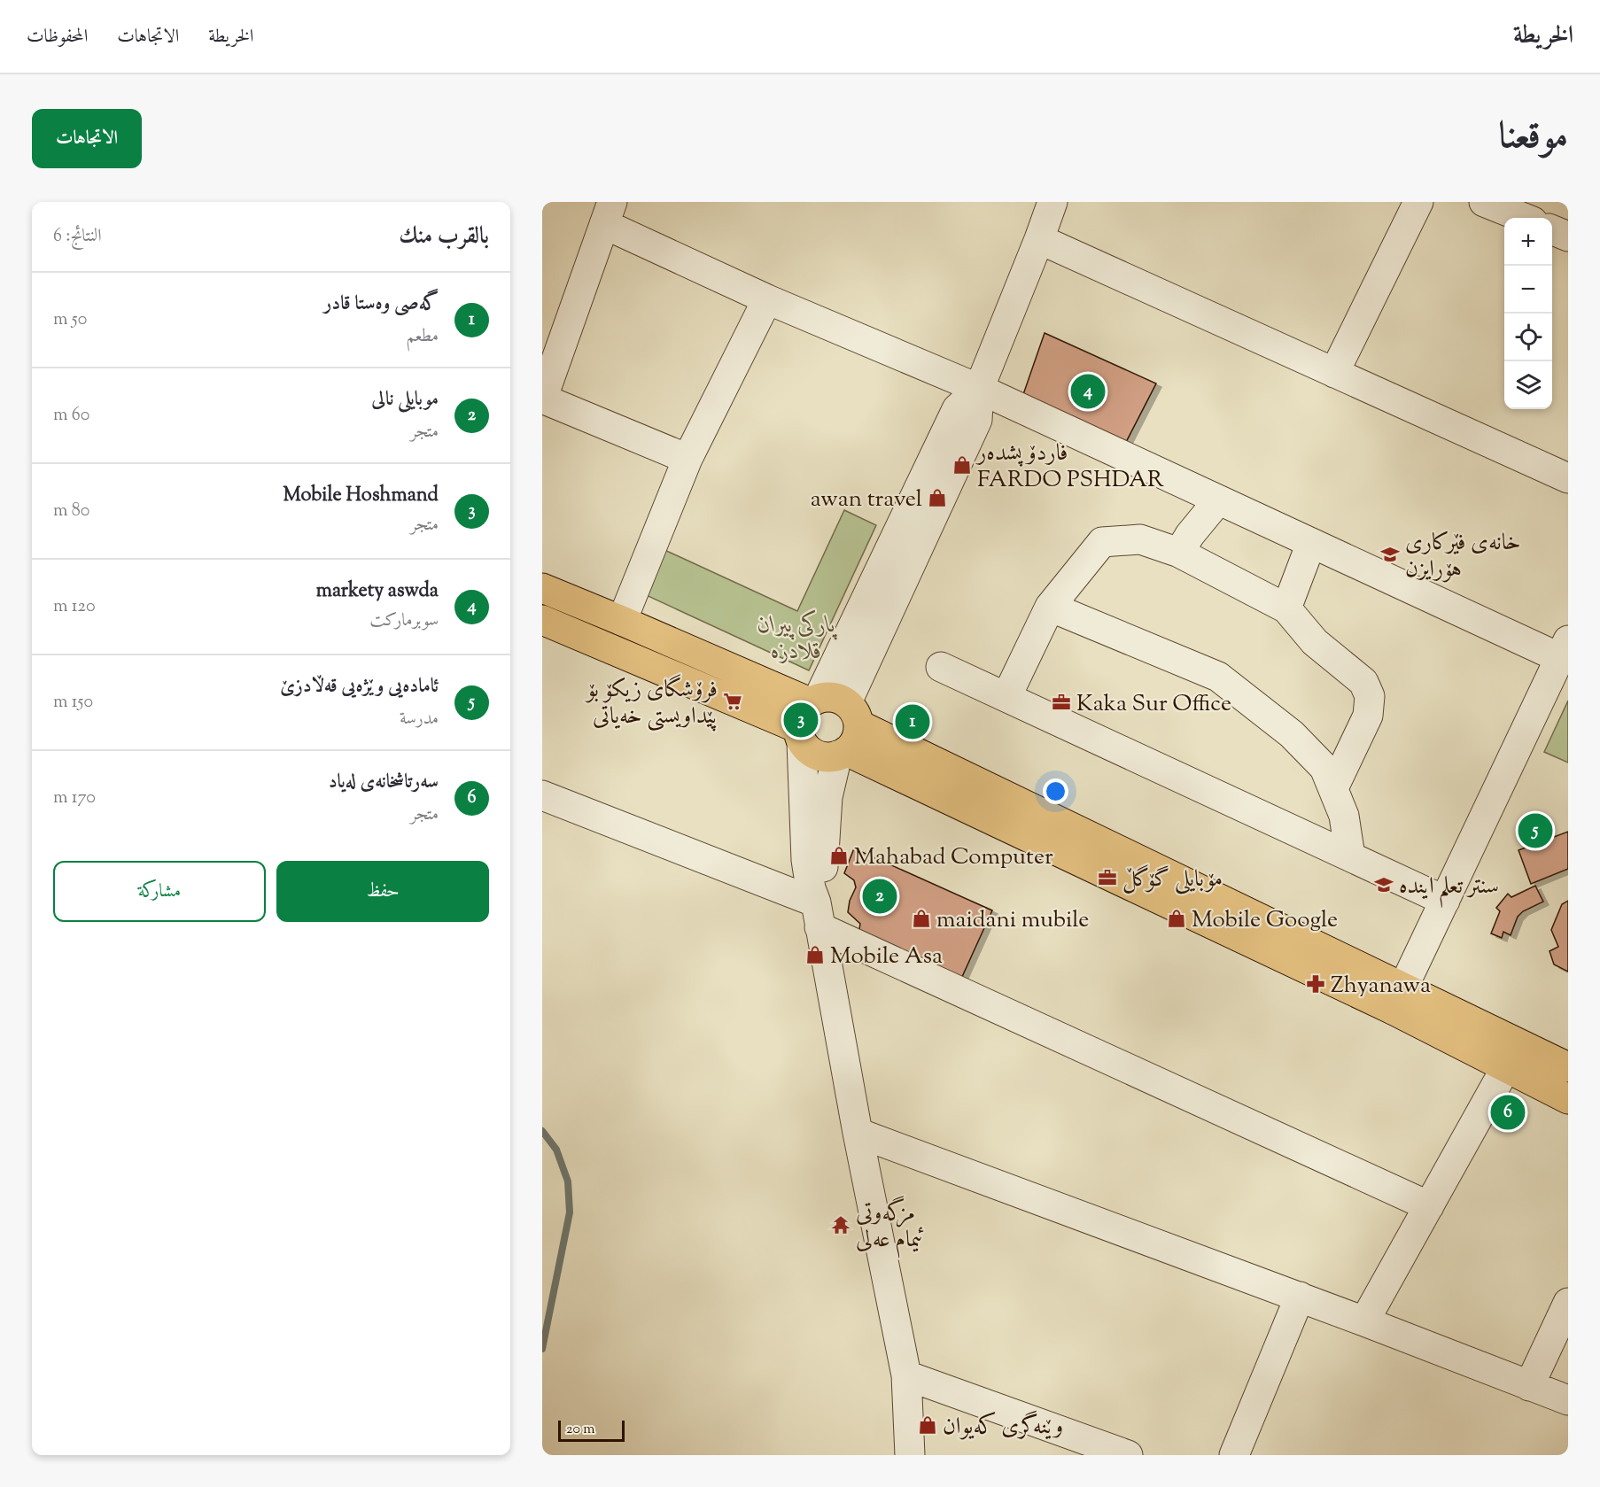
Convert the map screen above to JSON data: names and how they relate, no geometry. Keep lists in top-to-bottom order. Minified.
{"parks":["پارکی پیران قلادزه"],"places":{"shop":["فاردۆ پشدەر FARDO PSHDAR","awan travel","Mahabad Computer","maidani mubile","Mobile Google","Mobile Asa","وێنەگری کەیوان"],"school or university":["خانەی فێرکاری هۆرایزن","سنتر تعلم اينده"],"supermarket":["فرۆشگای زیکۆ بۆ پێداویستی خەیاتی"],"office":["Kaka Sur Office","مۆبایلی گۆگڵ"],"pharmacy":["Zhyanawa"],"temple":["مزگەوتی ئیمام عەلی"]},"scale_bar":"20 m","page":{"header":"الخريطة","nav":["الخريطة","الاتجاهات","المحفوظات"],"title":"موقعنا","buttons":["الاتجاهات",["حفظ","مشاركة"]],"heading":["بالقرب منك","النتائج: 6"],"map_buttons":["+","−"],"list":[{"mark":"1","name":"گەصی وەستا قادر","note":"مطعم","value":"50 m"},{"mark":"2","name":"موبايلى نالى","note":"متجر","value":"60 m"},{"mark":"3","name":"Mobile Hoshmand","note":"متجر","value":"80 m"},{"mark":"4","name":"markety aswda","note":"سوبرماركت","value":"120 m"},{"mark":"5","name":"ئامادەیی وێژەیی قەڵادزێ","note":"مدرسة","value":"150 m"},{"mark":"6","name":"سەرتاشخانەی لەیاد","note":"متجر","value":"170 m"}],"pins":["4","3","1","5","2","6"],"scale":"20 m"}}
